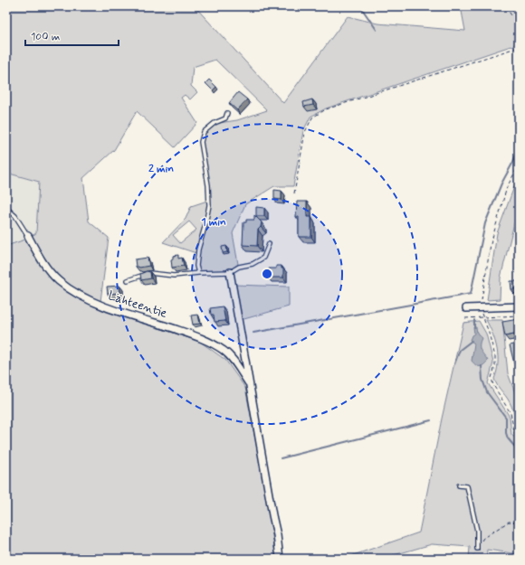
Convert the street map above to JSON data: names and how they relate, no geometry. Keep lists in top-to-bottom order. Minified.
{"streets":{"street":["Lähteentie"]},"scale_bar":"100 m","rings":["2 min","1 min"]}
